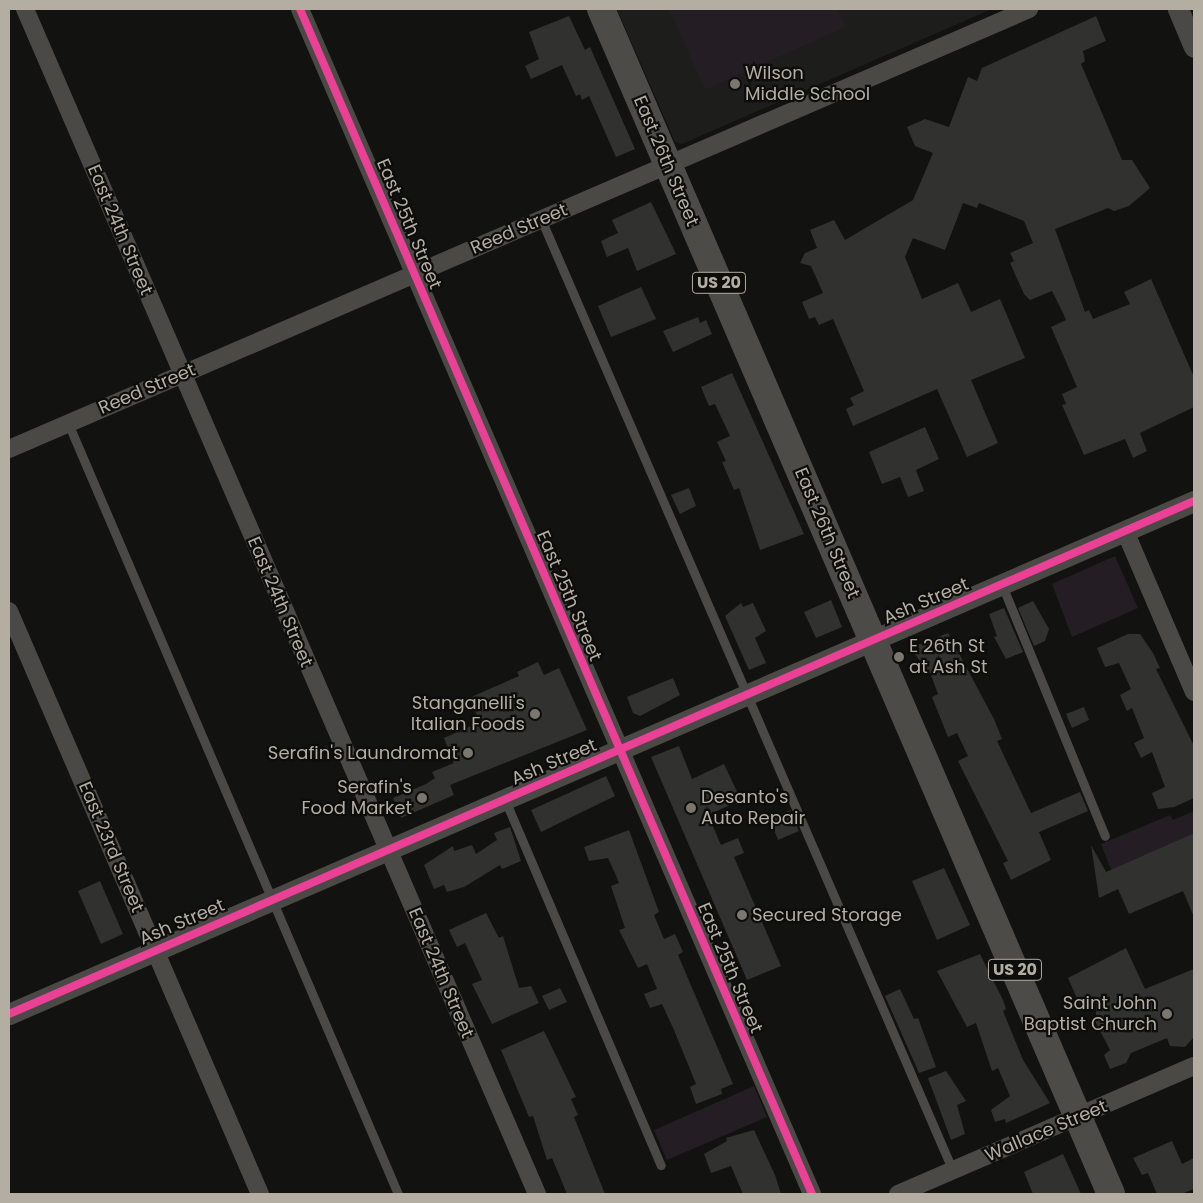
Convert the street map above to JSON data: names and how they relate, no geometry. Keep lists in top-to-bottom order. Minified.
{"streets":{"main road":["East 26th Street","US 20"],"street":["East 25th Street","Reed Street","East 24th Street","Ash Street","East 23rd Street","Wallace Street"]},"crossings":[["East 26th Street","Reed Street"],["East 26th Street","Ash Street"],["East 26th Street","Wallace Street"],["East 25th Street","Reed Street"],["East 25th Street","Ash Street"],["Reed Street","East 24th Street"],["East 24th Street","Ash Street"],["Ash Street","East 23rd Street"]],"places":["Wilson Middle School","E 26th St at Ash St","Stanganelli's Italian Foods","Serafin's Laundromat","Serafin's Food Market","Desanto's Auto Repair","Secured Storage","Saint John Baptist Church"]}
